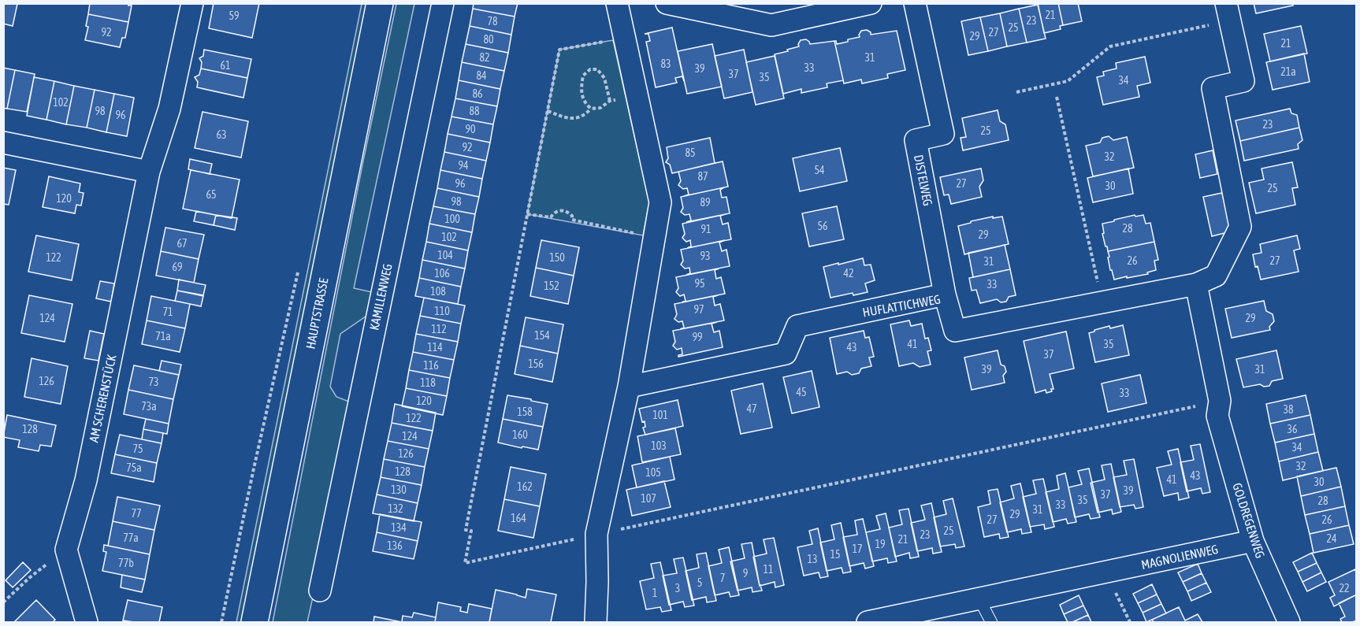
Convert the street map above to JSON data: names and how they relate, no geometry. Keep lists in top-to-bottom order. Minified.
{"streets":{"main road":["HAUPTSTRASSE"],"street":["DISTELWEG","KAMILLENWEG","HUFLATTICHWEG","AM SCHERENSTÜCK","GOLDREGENWEG","MAGNOLIENWEG"]},"crossings":[["DISTELWEG","HUFLATTICHWEG"],["GOLDREGENWEG","MAGNOLIENWEG"]],"house_numbers":["21","59","23","78","25","92","27","29","80","21","82","31","83","61","33","39","21a","37","84","35","34","86","102","98","88","96","23","90","25","63","92","85","32","94","54","87","96","27","30","25","65","120","98","89","100","56","28","91","29","102","67","104","93","122","150","26","27","31","69","106","42","95","33","152","108","97","110","71","124","29","112","154","71a","99","41","35","114","43","37","156","116","39","31","126","73","118","45","33","120","73a","47","38","158","101","122","128","36","160","124","103","34","75","126","32","75a","128","105","43","41","30","162","130","39","37","107","35","28","33","132","31","77","29","164","27","26","134","25","23","77a","24","21","19","136","17","15","13","77b","11","9","7","5","3","22","1"]}
